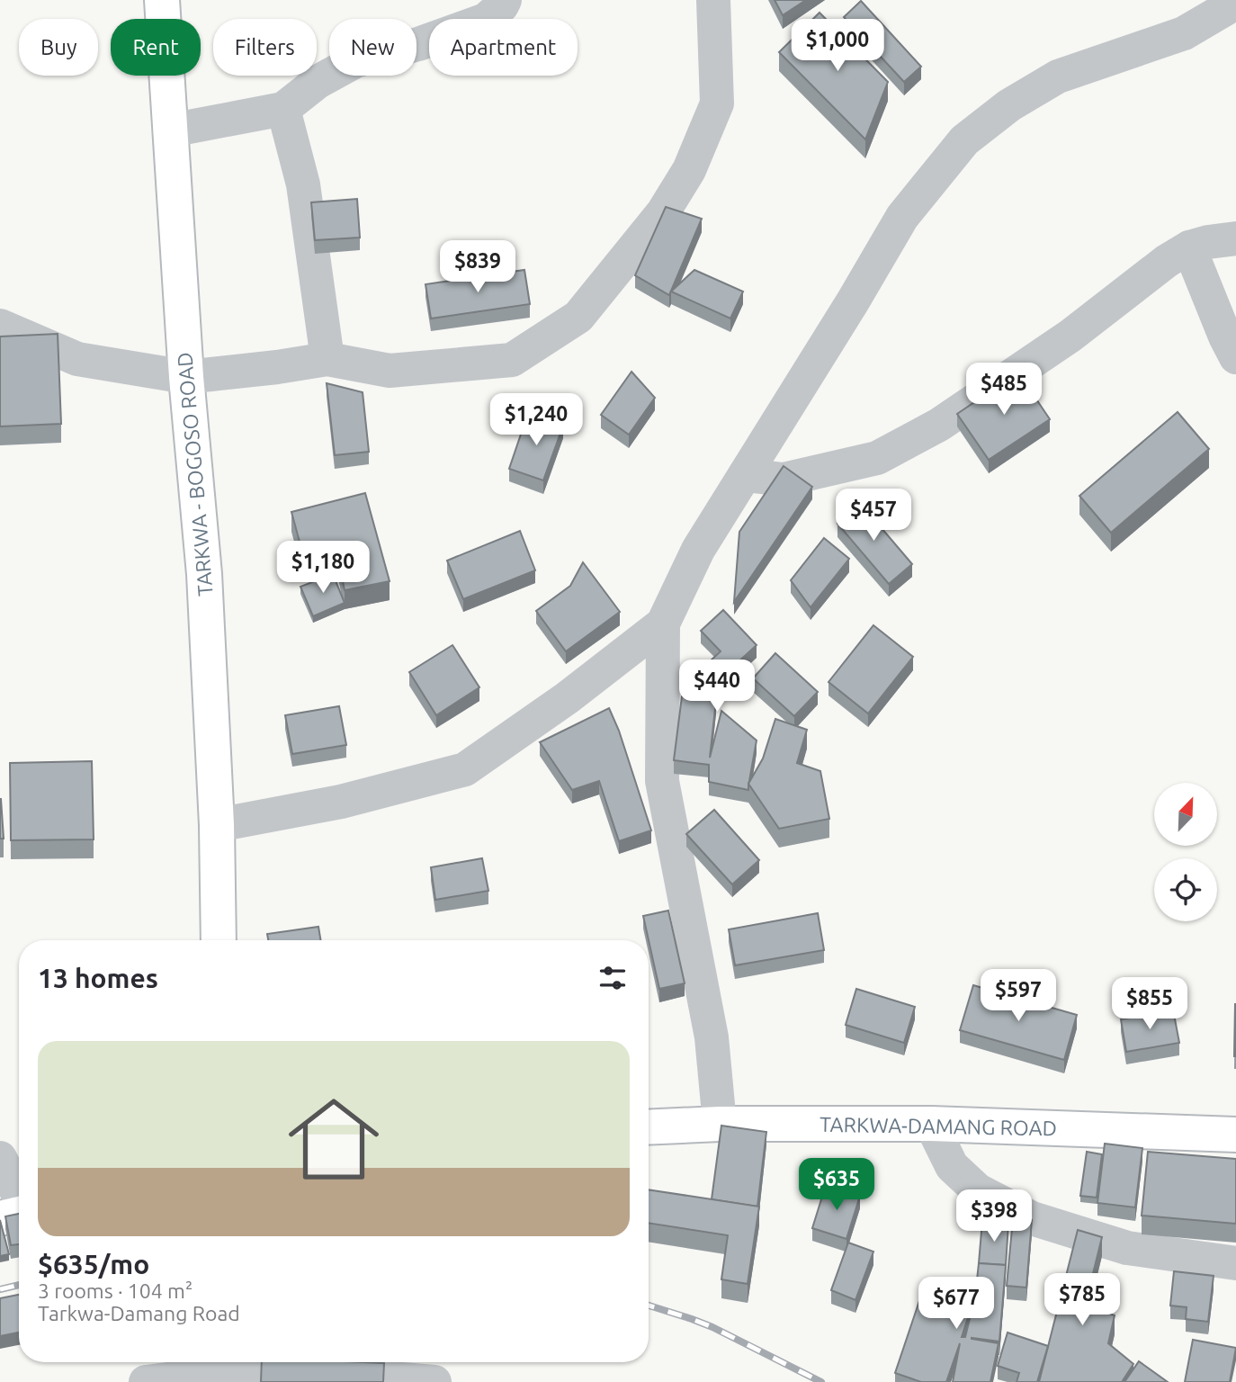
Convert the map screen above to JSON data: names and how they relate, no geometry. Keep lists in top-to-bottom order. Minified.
{"streets":{"main road":["TARKWA - BOGOSO ROAD","TARKWA-DAMANG ROAD"]},"north":"top right","page":{"price":["$1,000","$839","$485","$1,240","$457","$1,180","$440","$597","$855","$635","$398","$785","$677"],"chip":["Buy","Rent","Filters","New","Apartment"],"heading":"13 homes","list":[{"name":"$635/mo","note":"3 rooms · 104 m² · Tarkwa-Damang Road"}]}}
